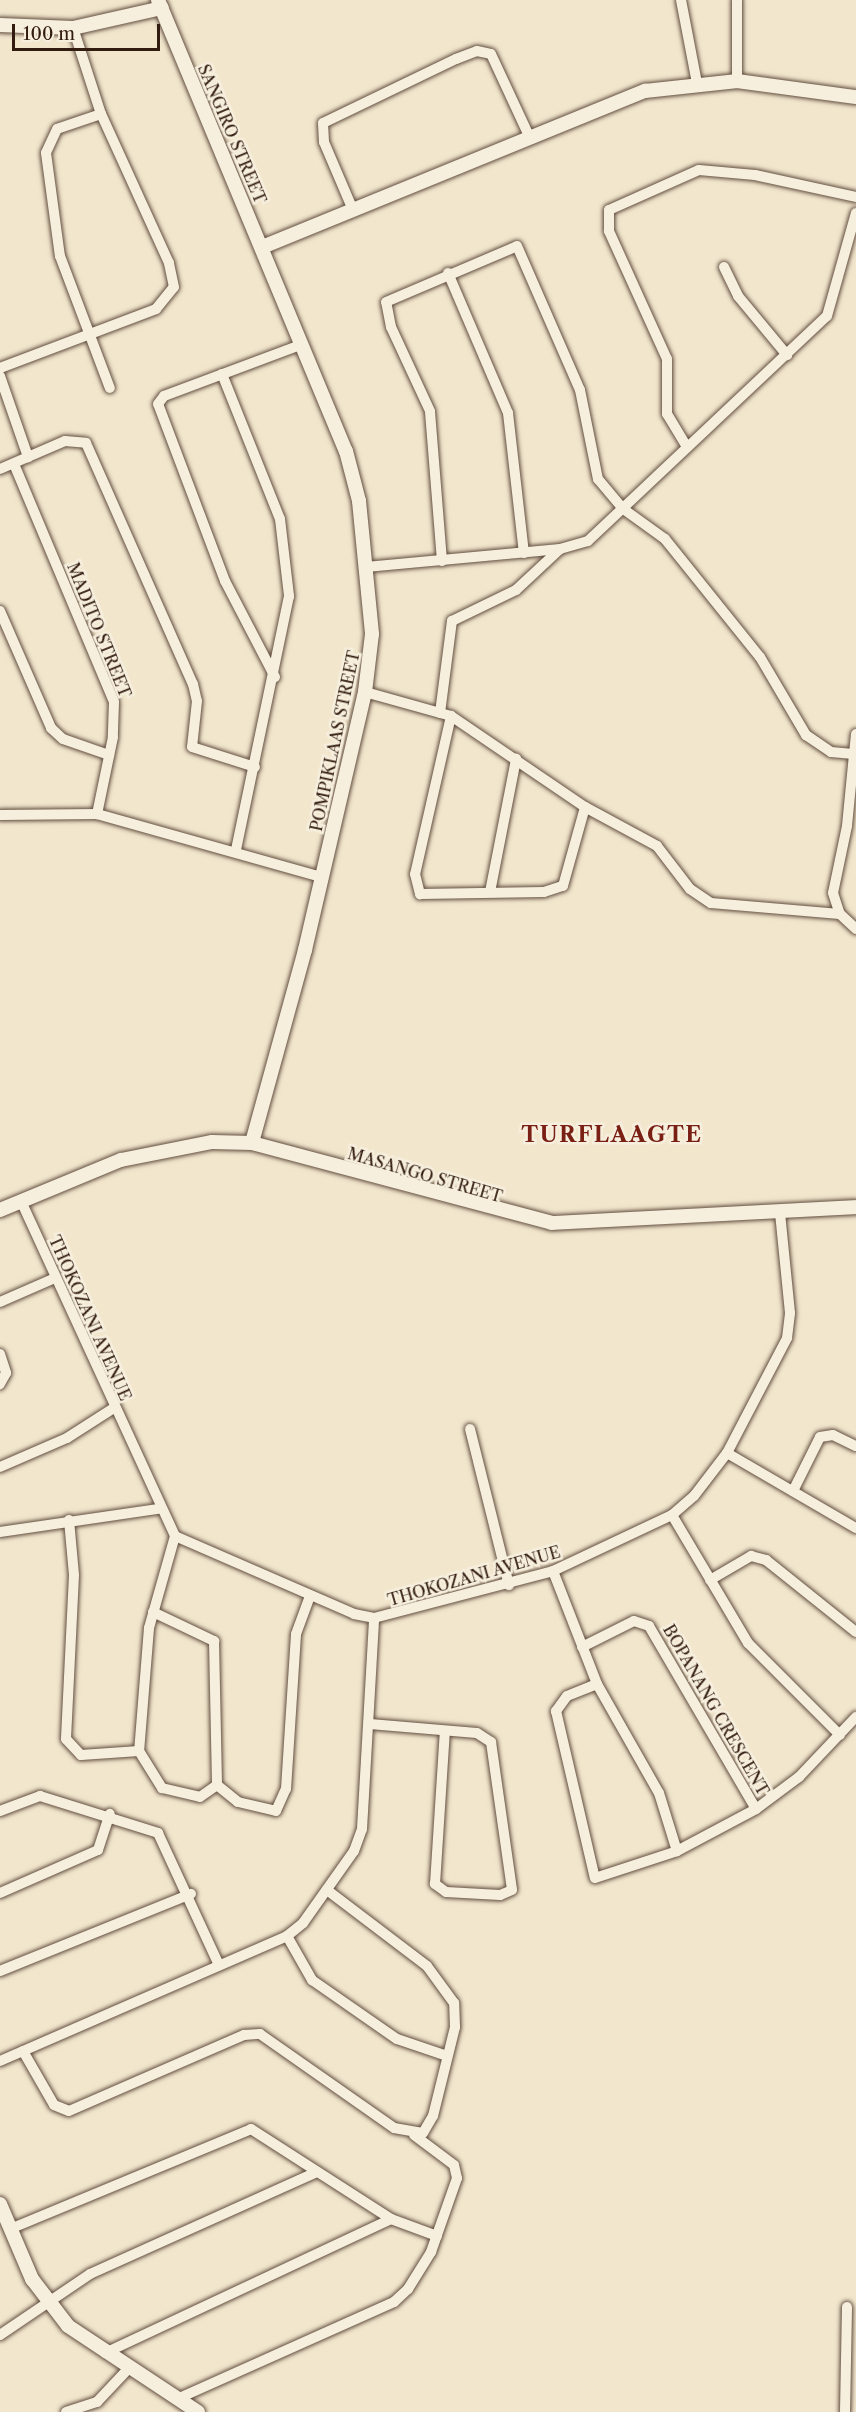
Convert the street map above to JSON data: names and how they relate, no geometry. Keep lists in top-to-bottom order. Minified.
{"streets":{"street":["SANGIRO STREET","MADITO STREET","POMPIKLAAS STREET","MASANGO STREET","THOKOZANI AVENUE","BOPANANG CRESCENT"]},"crossings":[["SANGIRO STREET","POMPIKLAAS STREET"],["POMPIKLAAS STREET","MASANGO STREET"],["MASANGO STREET","THOKOZANI AVENUE"]],"districts":["TURFLAAGTE"],"scale_bar":"100 m"}
